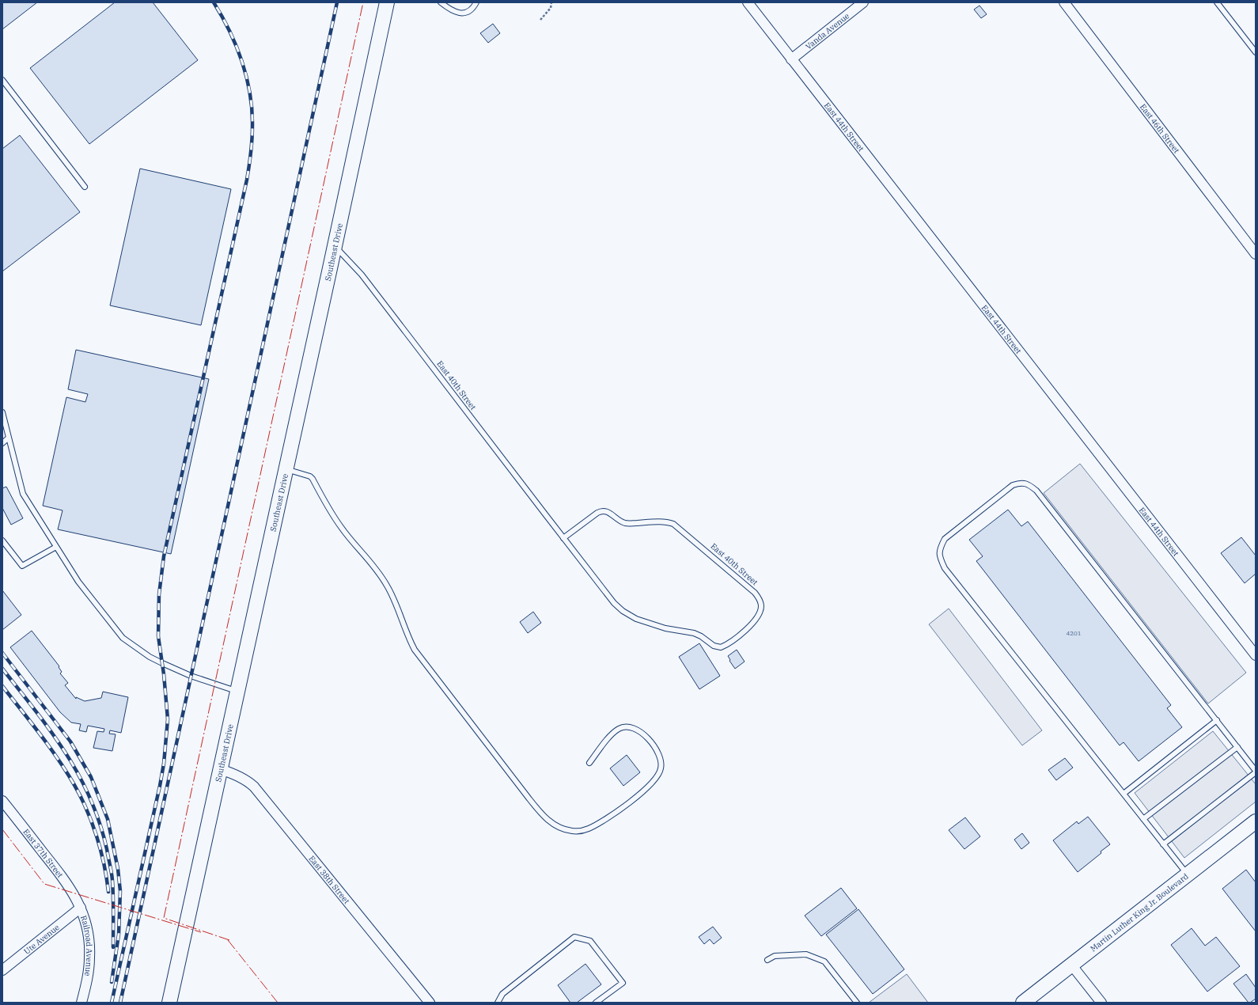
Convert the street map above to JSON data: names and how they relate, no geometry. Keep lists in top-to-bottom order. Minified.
{"streets":{"main road":["Southeast Drive","Martin Luther King Jr. Boulevard"],"street":["Vanda Avenue","East 44th Street","East 46th Street","East 37th Street","East 38th Street","Ute Avenue","Railroad Avenue"],"lane":["East 40th Street"]},"crossings":[["Vanda Avenue","East 44th Street"],["Southeast Drive","East 40th Street"],["Southeast Drive","East 38th Street"],["East 37th Street","Ute Avenue"],["East 37th Street","Railroad Avenue"],["Ute Avenue","Railroad Avenue"]],"house_numbers":["4201"]}
